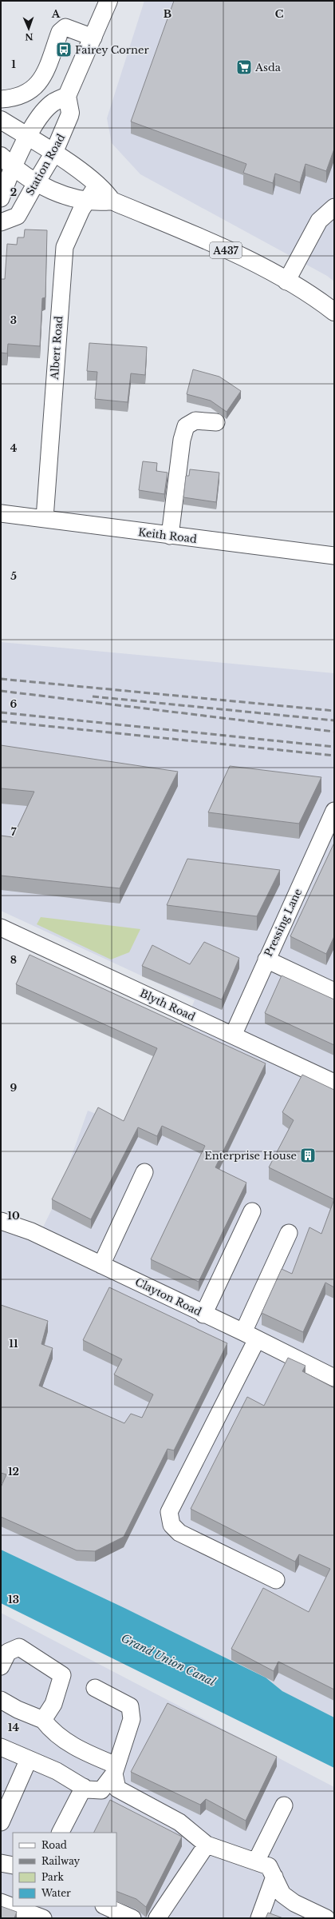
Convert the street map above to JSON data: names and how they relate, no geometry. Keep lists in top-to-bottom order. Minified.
{"streets":{"main road":["Station Road","A437"],"street":["Albert Road","Keith Road","Pressing Lane","Blyth Road","Clayton Road"]},"crossings":[["Station Road","A437"],["A437","Albert Road"],["Albert Road","Keith Road"],["Pressing Lane","Blyth Road"]],"water":["Grand Union Canal"],"places":{"bus stop":["Fairey Corner"],"supermarket":["Asda"],"building":["Enterprise House"]},"legend":["Road","Railway","Park","Water"],"north":"bottom","grid":{"columns":["A","B","C"],"rows":["1","2","3","4","5","6","7","8","9","10","11","12","13","14"]}}
